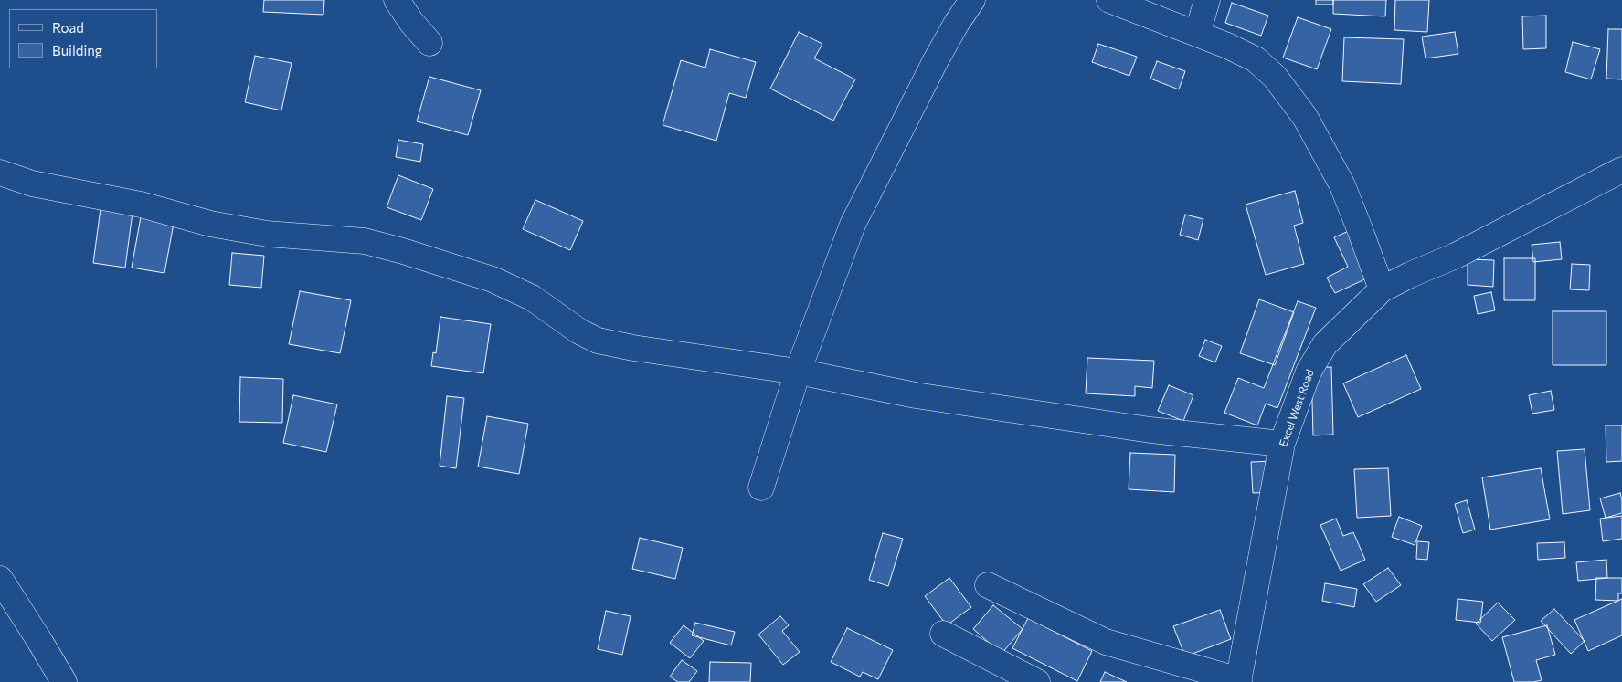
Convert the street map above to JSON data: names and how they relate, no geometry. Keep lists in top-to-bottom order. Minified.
{"streets":{"street":["Excel West Road"]},"legend":["Road","Building"]}
